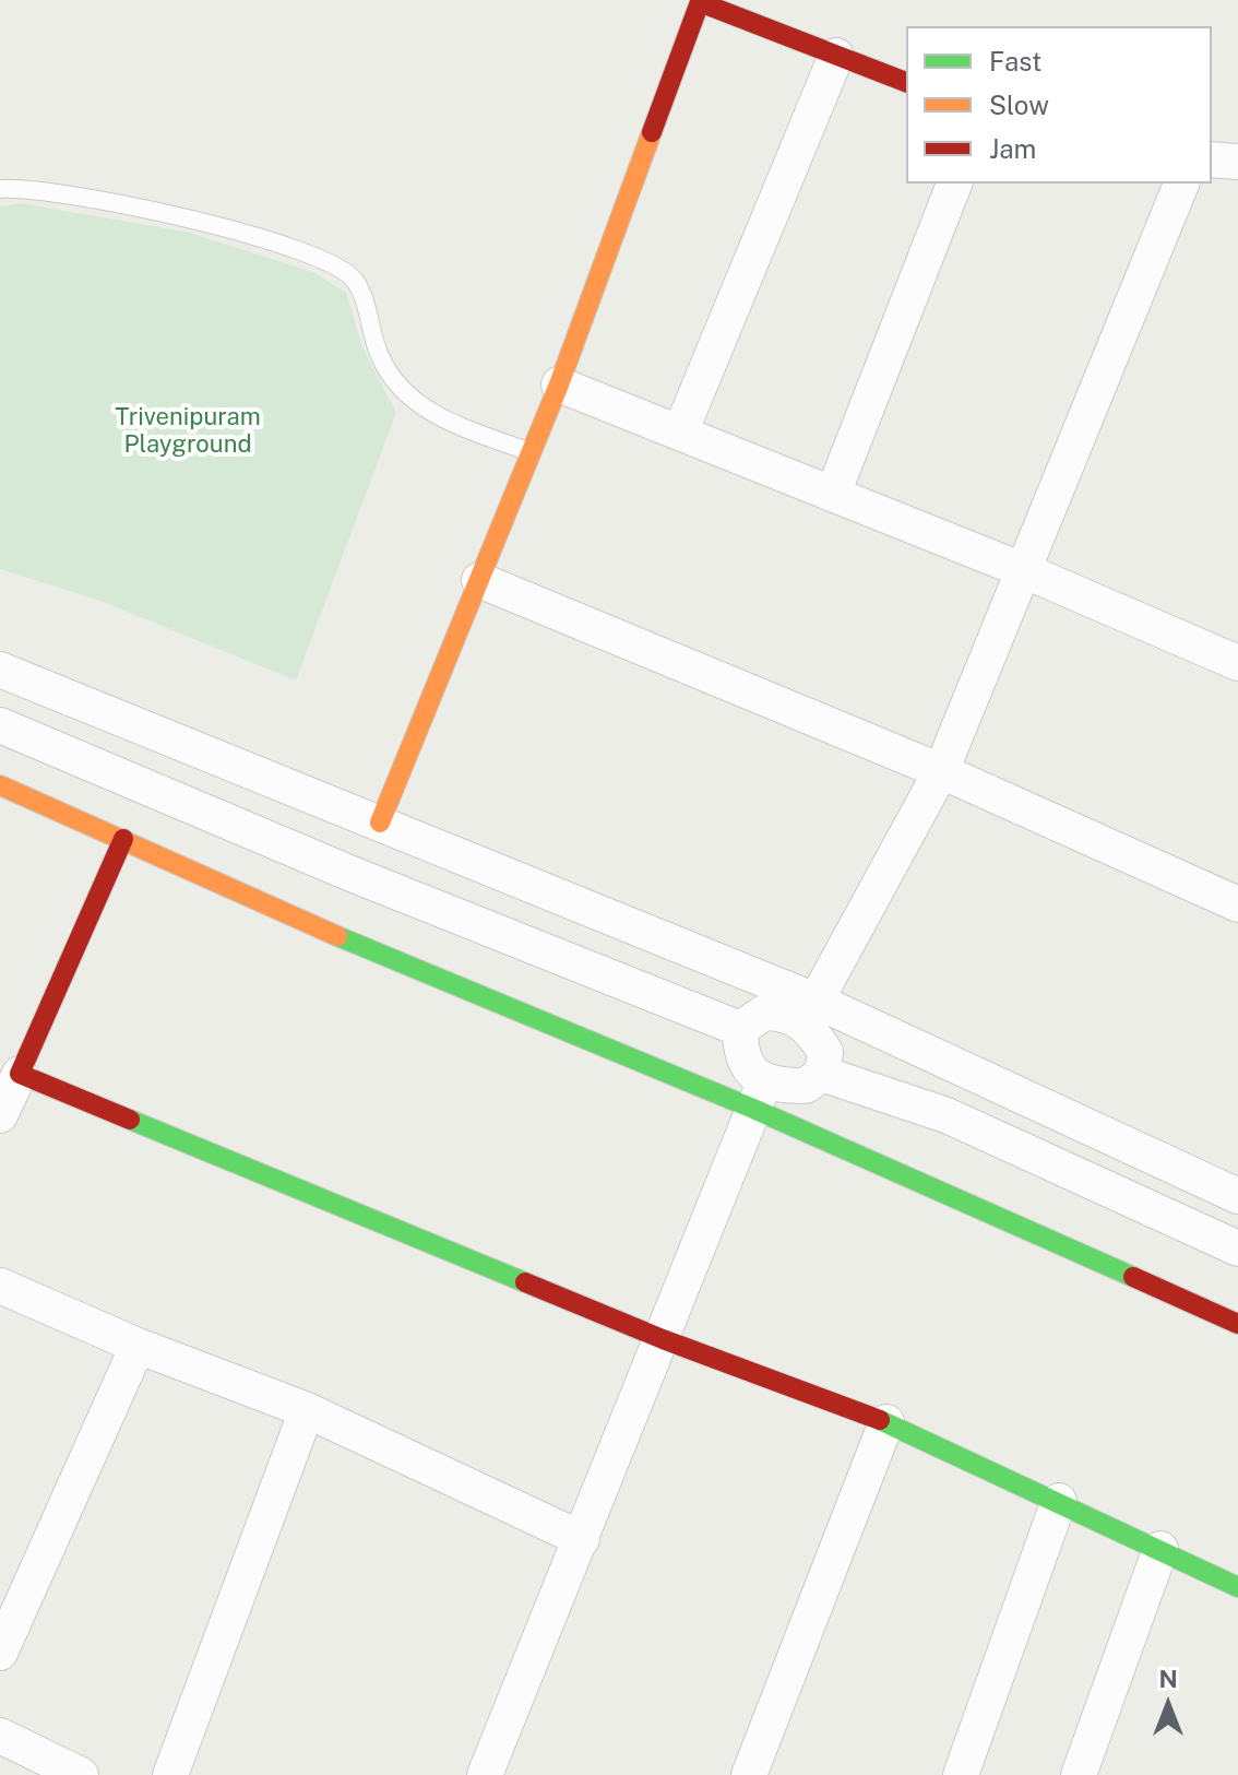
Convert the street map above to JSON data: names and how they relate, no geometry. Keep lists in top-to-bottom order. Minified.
{"parks":["Trivenipuram Playground"],"legend":["Fast","Slow","Jam"],"north":"top"}
